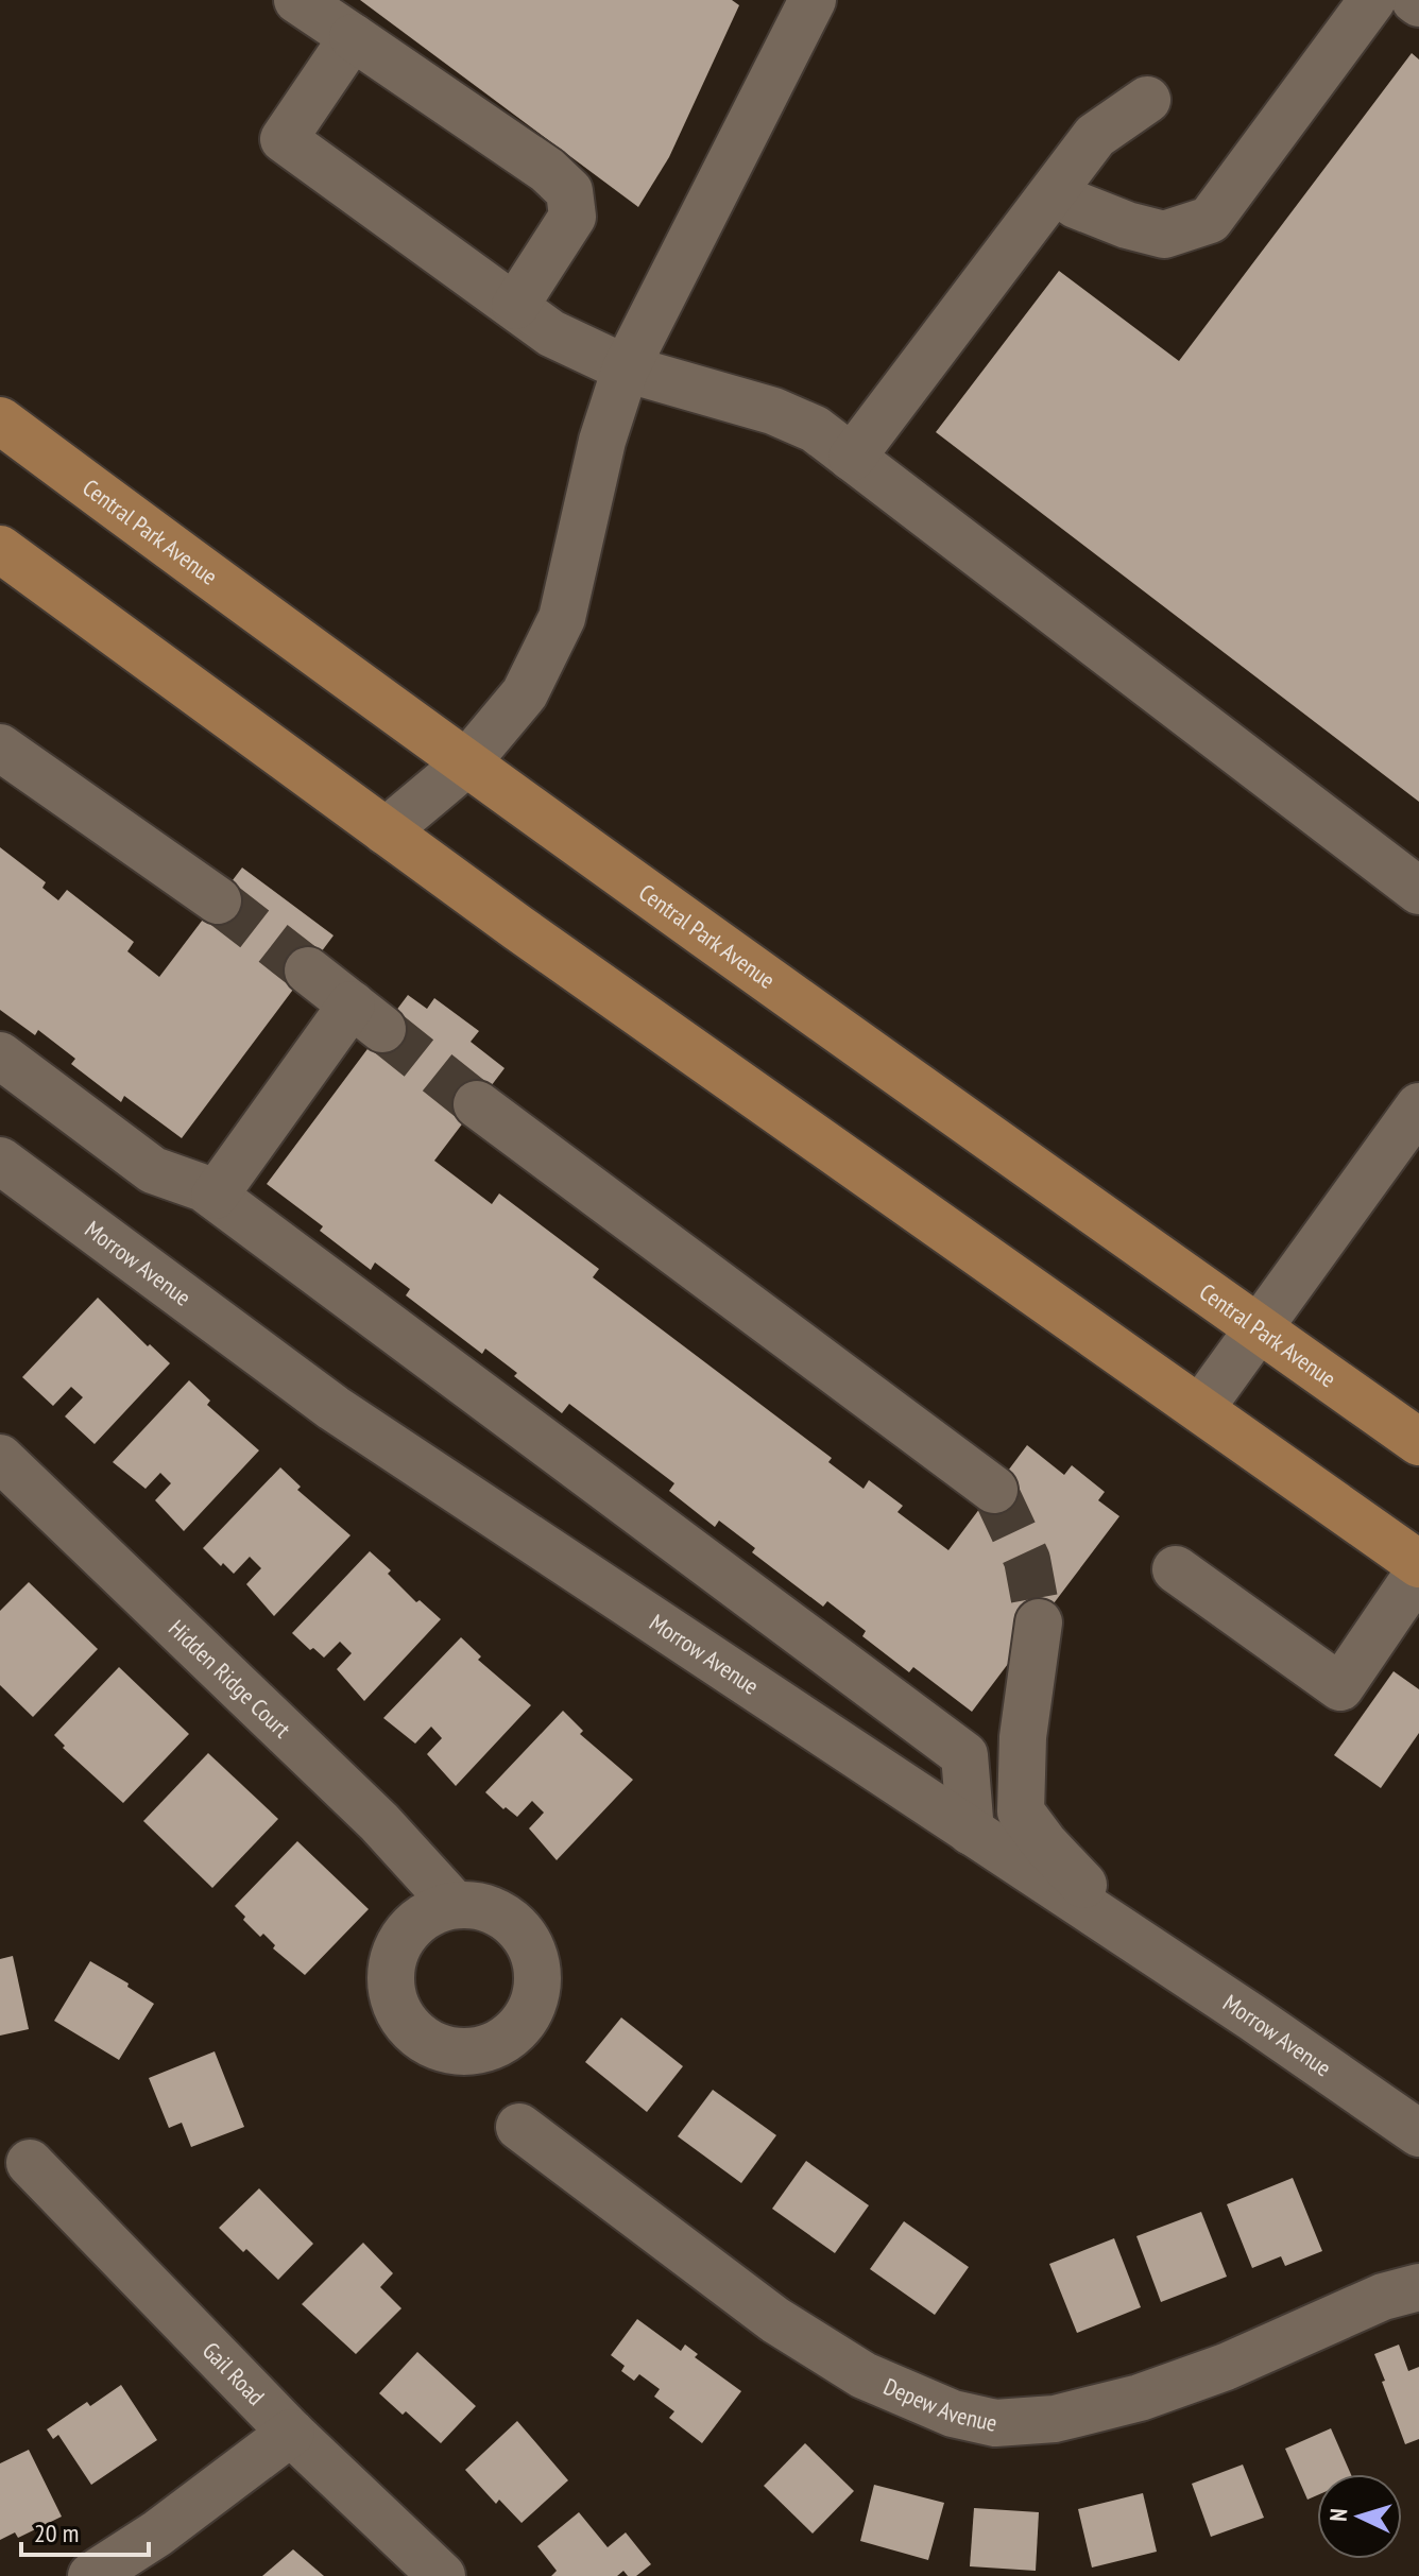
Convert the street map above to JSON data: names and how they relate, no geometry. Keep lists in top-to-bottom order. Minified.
{"streets":{"main road":["Central Park Avenue"],"street":["Morrow Avenue","Hidden Ridge Court","Gail Road","Depew Avenue"]},"scale_bar":"20 m","north":"left"}
